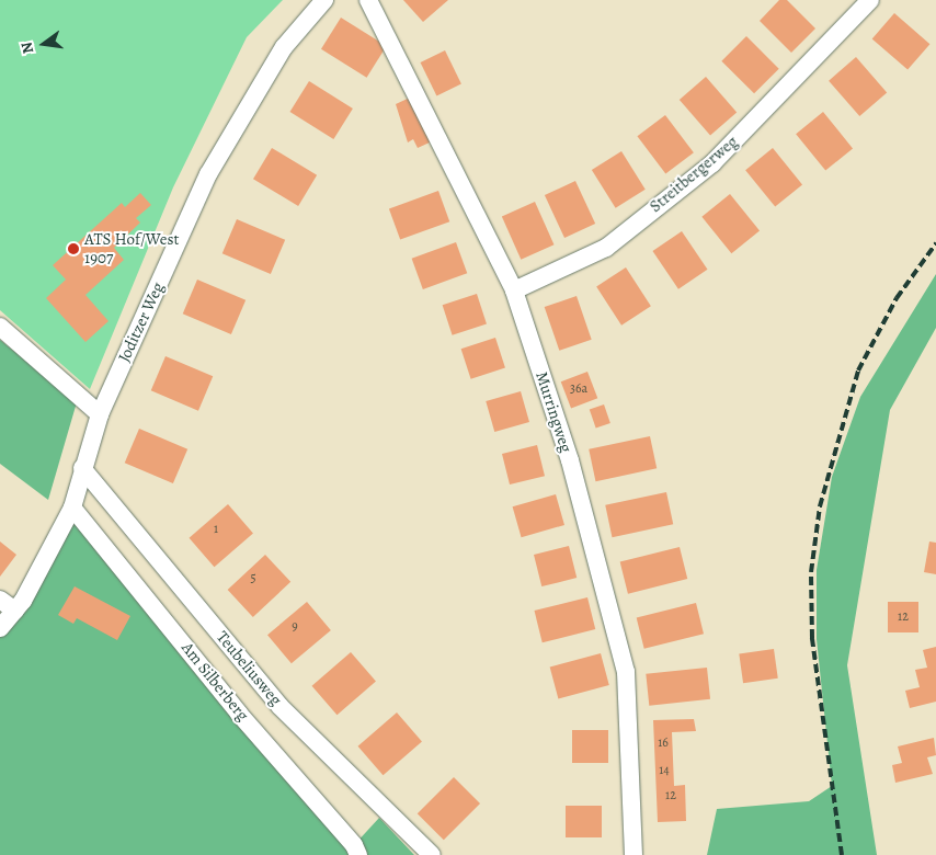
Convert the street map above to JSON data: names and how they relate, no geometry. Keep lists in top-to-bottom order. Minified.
{"streets":{"street":["Streitbergerweg","Joditzer Weg","Murringweg","Teubeliusweg","Am Silberberg"]},"crossings":[["Streitbergerweg","Murringweg"],["Joditzer Weg","Teubeliusweg"],["Joditzer Weg","Am Silberberg"]],"places":["ATS Hof/West 1907"],"house_numbers":["36a","1","5","12","9","16","14","12"],"north":"left"}
